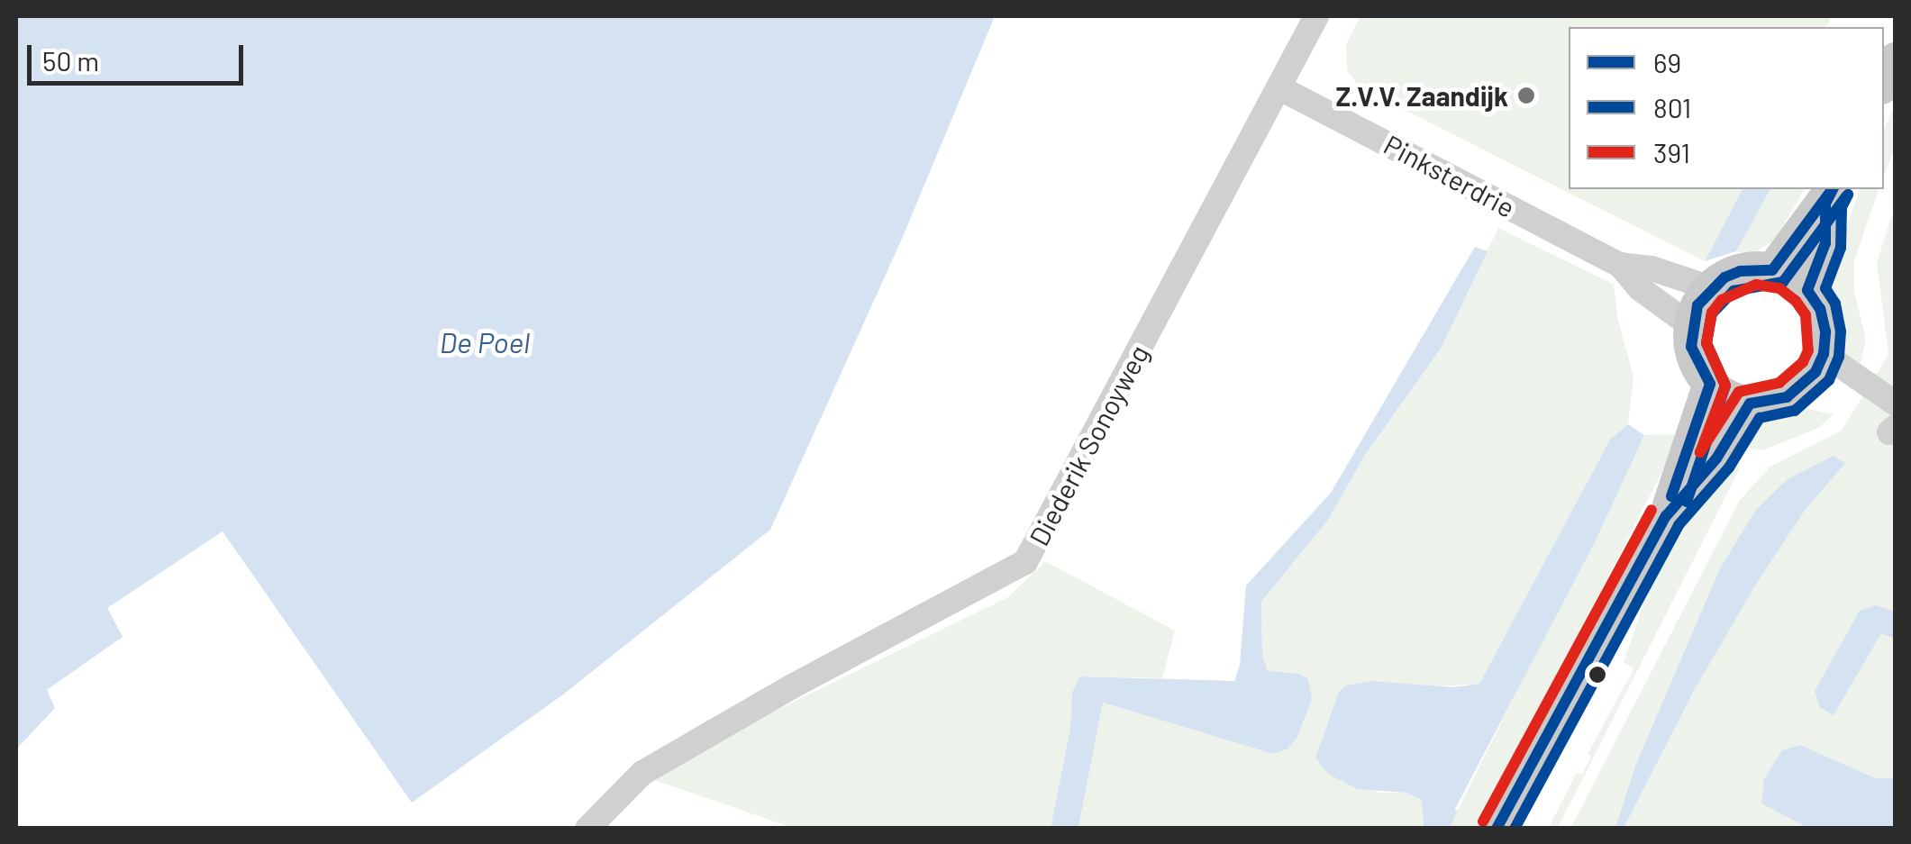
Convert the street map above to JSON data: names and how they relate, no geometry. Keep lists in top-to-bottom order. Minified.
{"streets":{"street":["Pinksterdrie","Diederik Sonoyweg"]},"crossings":[["Pinksterdrie","Diederik Sonoyweg"]],"water":["De Poel"],"places":["Z.V.V. Zaandijk"],"lines":["transit line 69","transit line 801","transit line 391"],"legend":["69","801","391"],"scale_bar":"50 m"}
